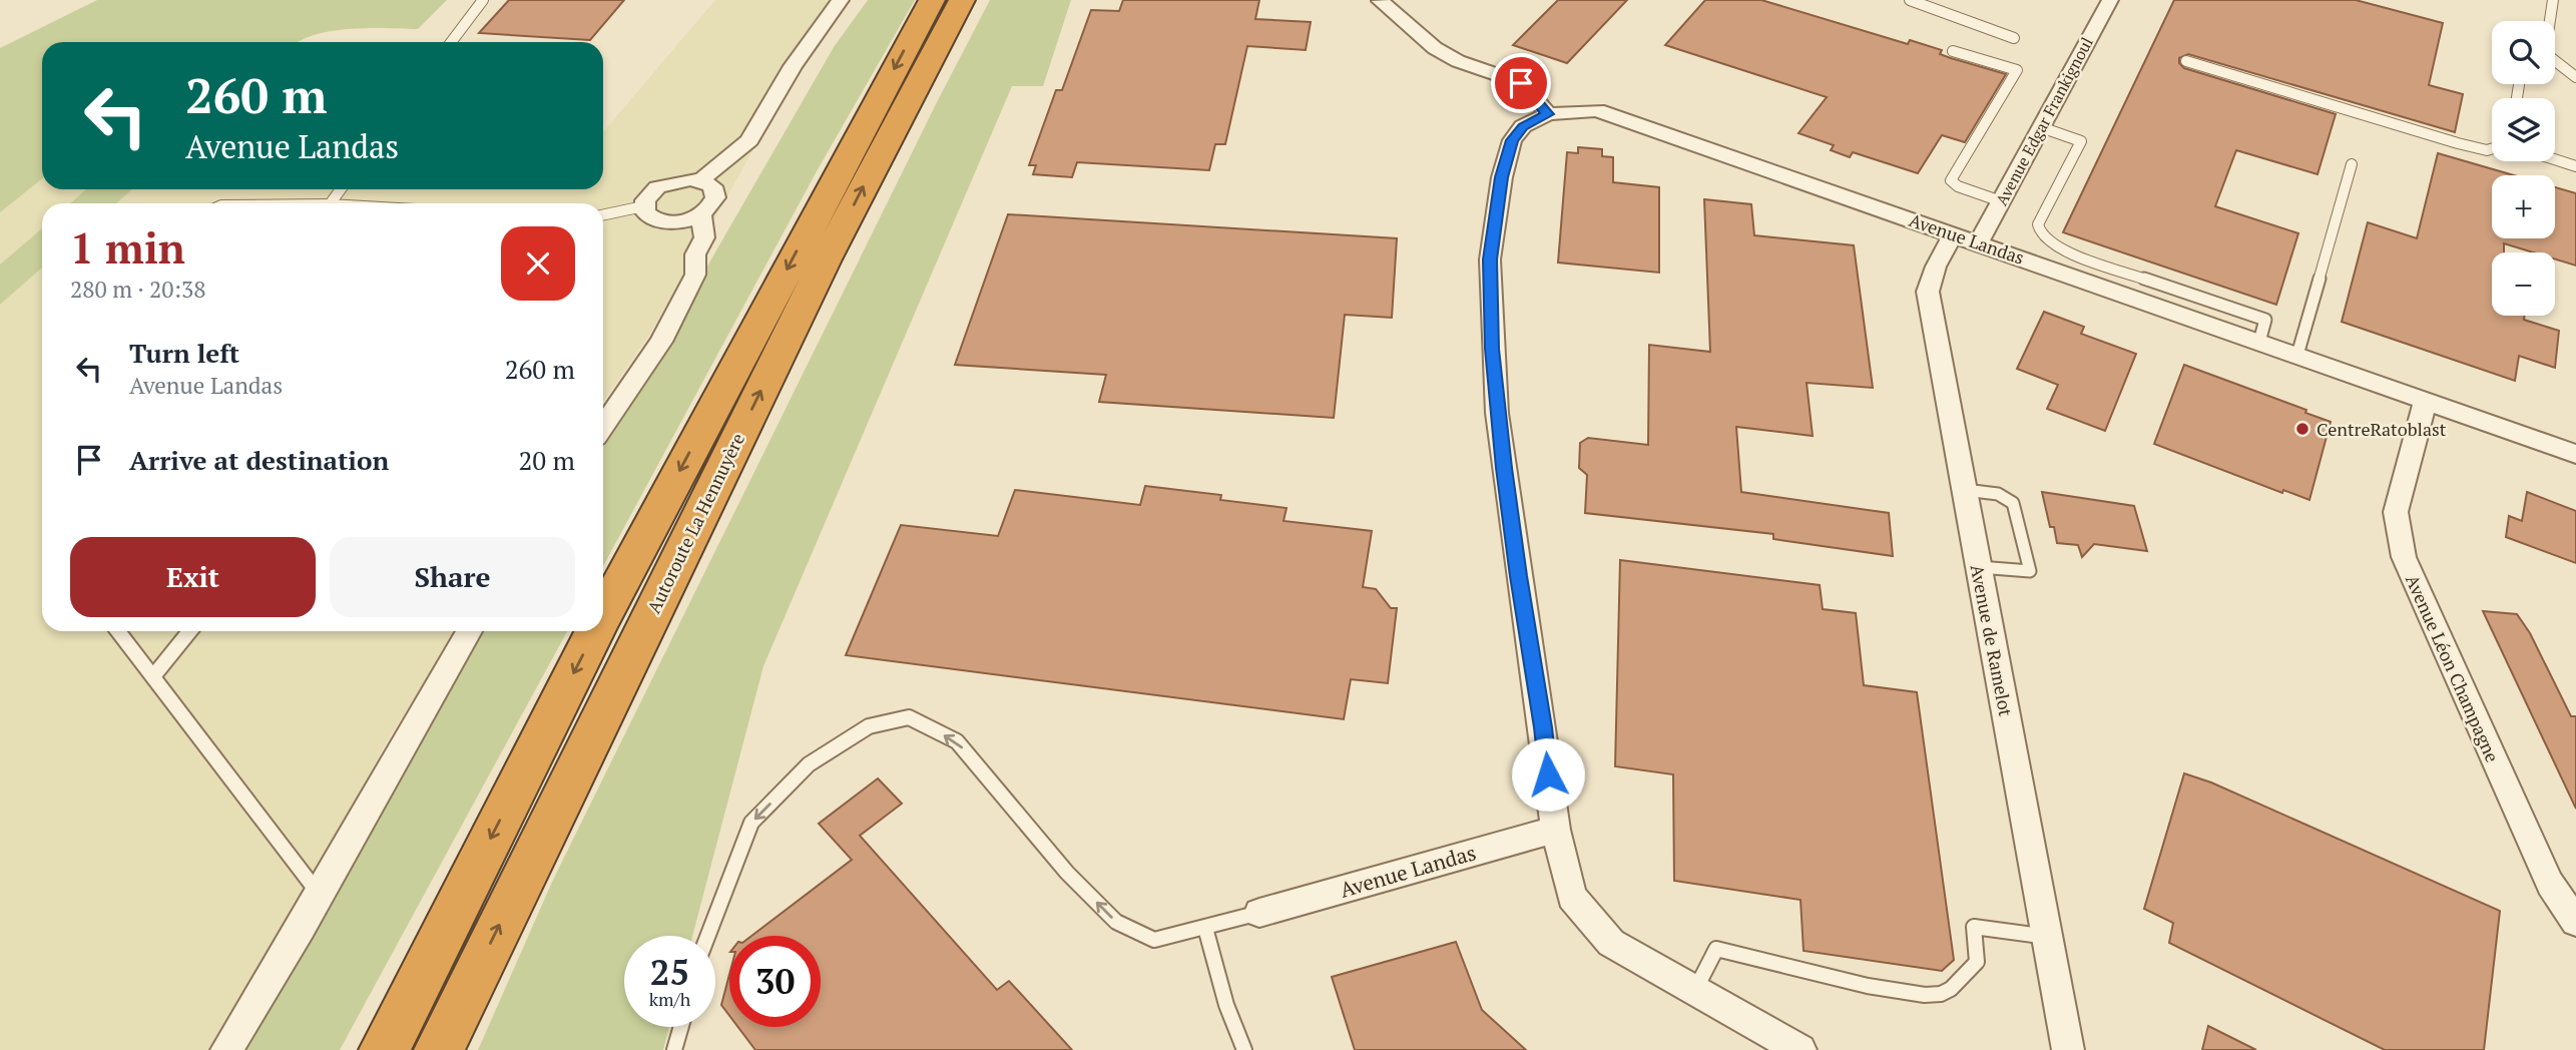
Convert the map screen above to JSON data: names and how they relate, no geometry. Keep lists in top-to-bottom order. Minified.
{"streets":{"highway":["Autoroute La Hennuyère"],"street":["Avenue Edgar Frankignoul","Avenue Landas","Avenue de Ramelot","Avenue Léon Champagne"]},"crossings":[["Avenue Edgar Frankignoul","Avenue Landas"],["Avenue Landas","Avenue de Ramelot"],["Avenue Landas","Avenue Léon Champagne"]],"places":["CentreRatoblast"],"page":{"map_buttons":["+","−"],"turn":["260 m","Avenue Landas"],"heading":["1 min","280 m · 20:38"],"list":[{"name":"Turn left","note":"Avenue Landas","value":"260 m"},{"name":"Arrive at destination","value":"20 m"}],"buttons":["Exit","Share"],"speed":"25 km/h","limit":"30"}}
